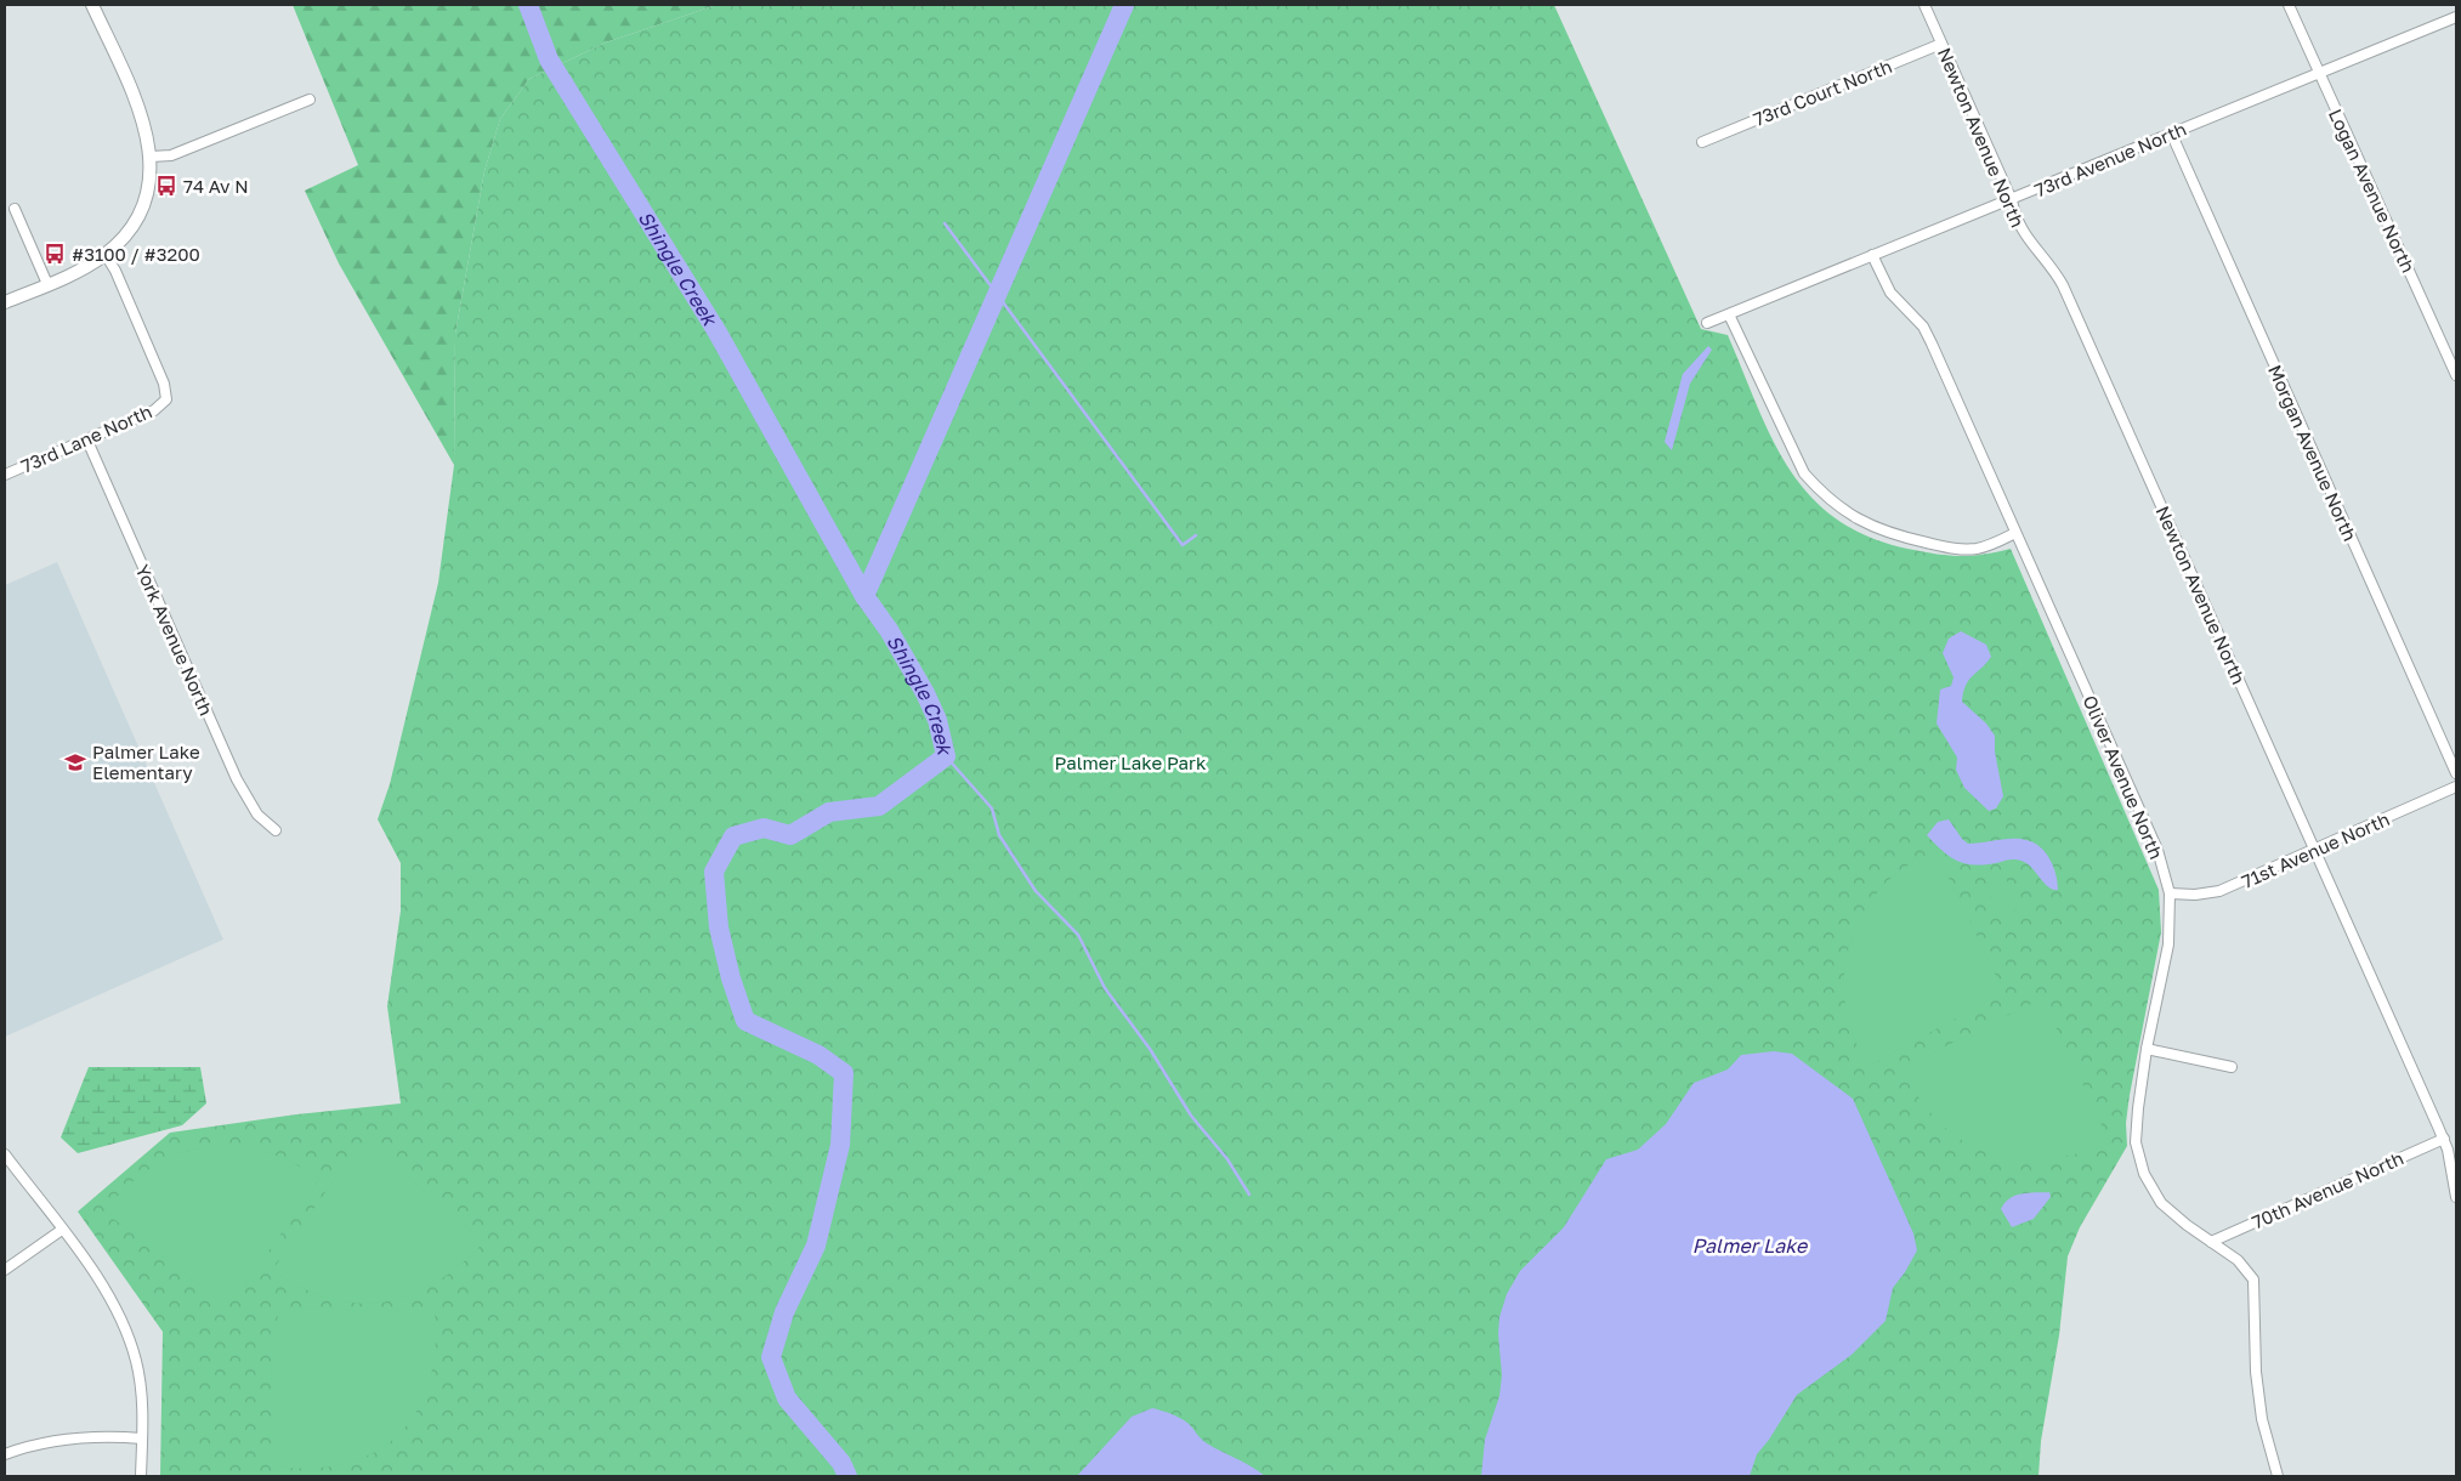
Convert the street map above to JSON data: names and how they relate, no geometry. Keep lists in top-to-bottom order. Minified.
{"streets":{"street":["73rd Court North","Newton Avenue North","73rd Avenue North","Logan Avenue North","73rd Lane North","Morgan Avenue North","York Avenue North","Oliver Avenue North","71st Avenue North","70th Avenue North"]},"crossings":[["73rd Court North","Newton Avenue North"],["Newton Avenue North","73rd Avenue North"],["Newton Avenue North","71st Avenue North"],["Newton Avenue North","70th Avenue North"],["73rd Avenue North","Logan Avenue North"],["73rd Avenue North","Morgan Avenue North"],["73rd Avenue North","Oliver Avenue North"],["73rd Lane North","York Avenue North"],["Oliver Avenue North","71st Avenue North"],["Oliver Avenue North","70th Avenue North"]],"water":["Shingle Creek","Palmer Lake"],"parks":["Palmer Lake Park"],"places":{"bus stop":["74 Av N","#3100 / #3200"],"school or university":["Palmer Lake Elementary"]}}
